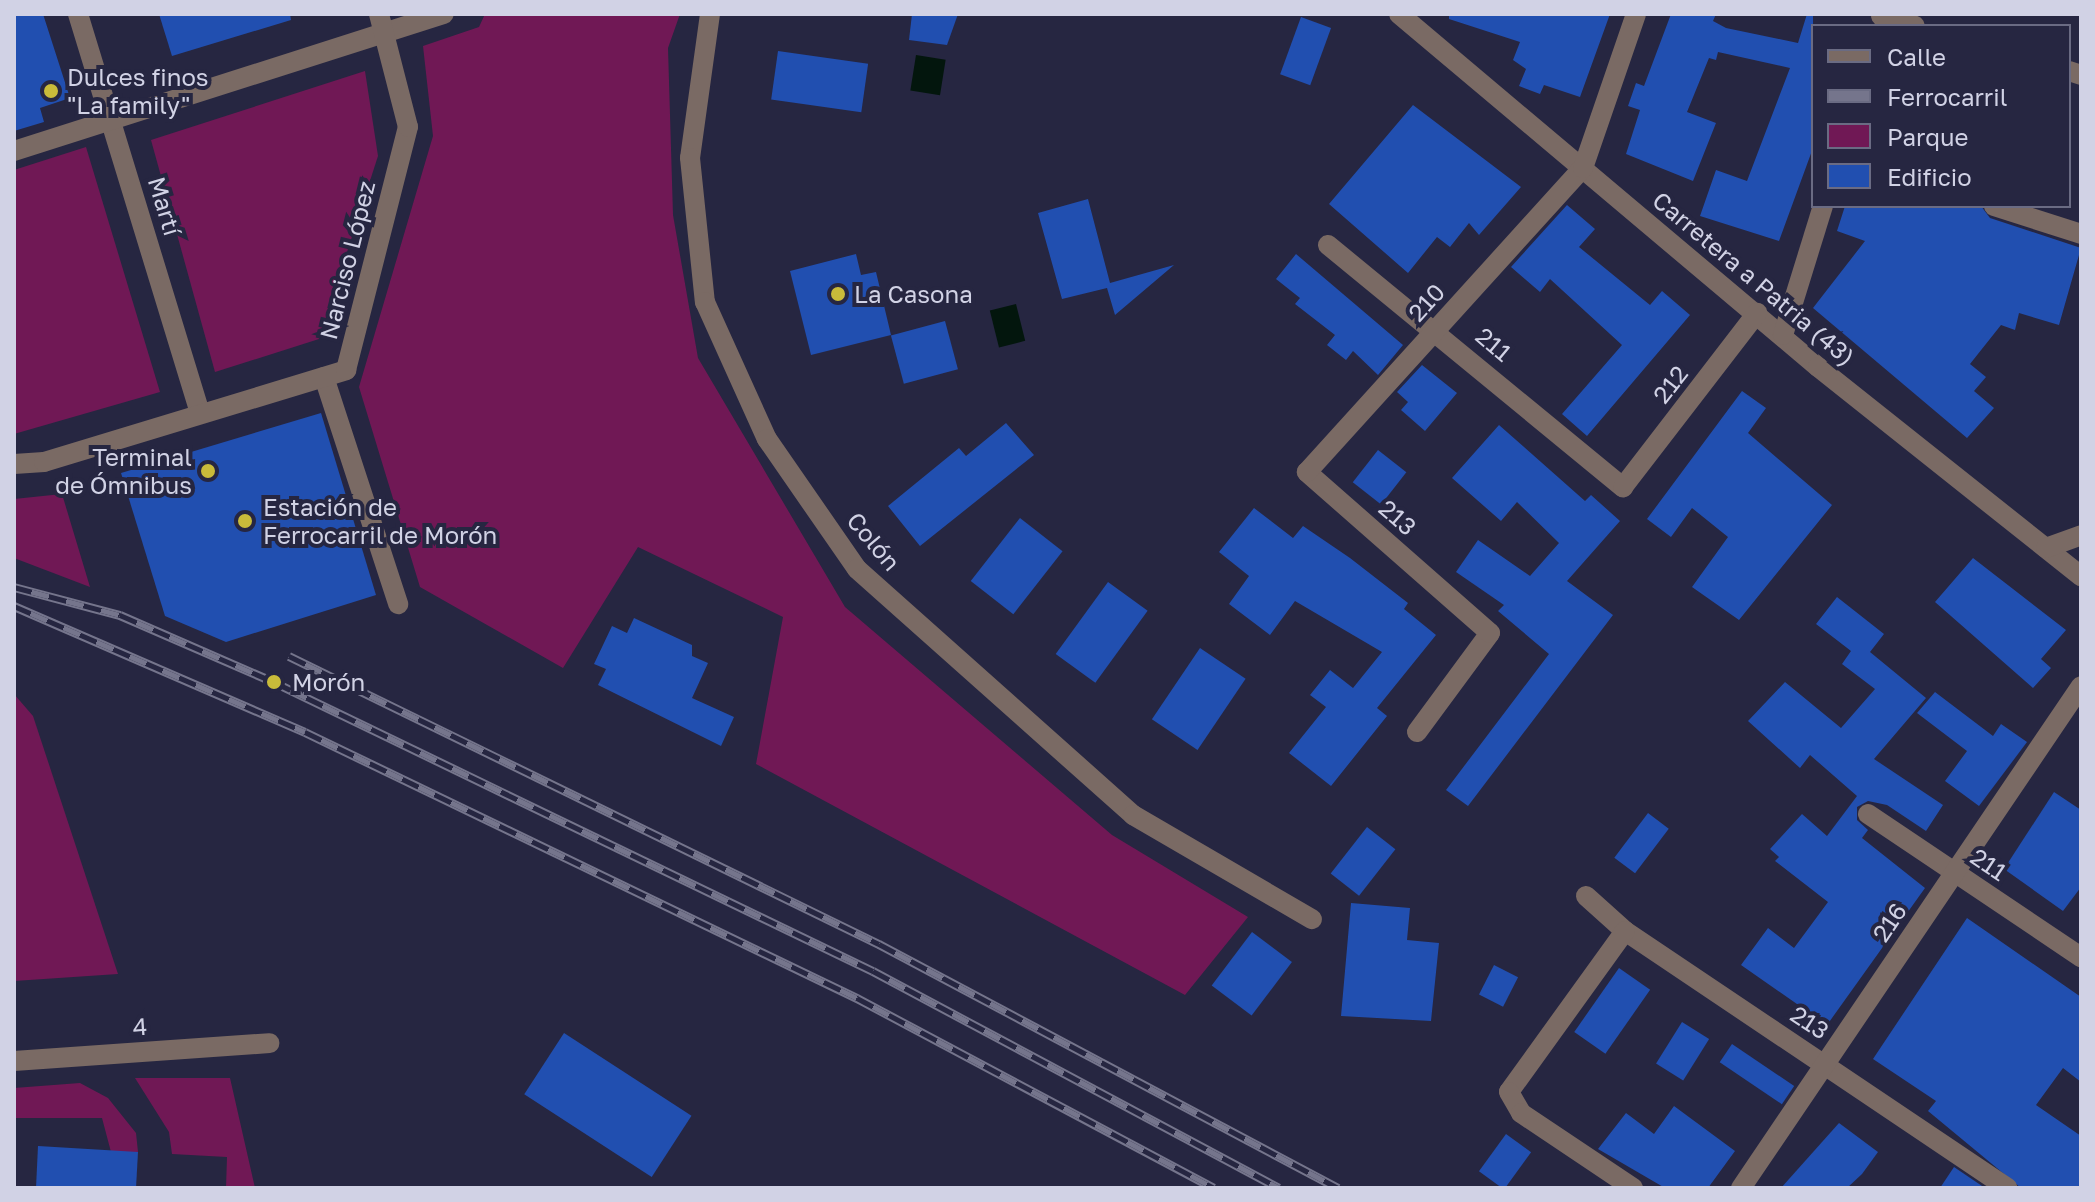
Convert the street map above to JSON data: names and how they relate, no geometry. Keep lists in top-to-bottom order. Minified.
{"streets":{"street":["Martí","Narciso López","Carretera a Patria (43)","210","211","212","213","Colón","216","4"]},"crossings":[["Martí","Narciso López"],["Carretera a Patria (43)","210"],["Carretera a Patria (43)","212"],["210","211"],["210","213"],["211","212"],["211","216"],["213","216"]],"places":["Dulces finos \"La family\"","La Casona","Terminal de Ómnibus","Estación de Ferrocarril de Morón","Morón"],"legend":["Calle","Ferrocarril","Parque","Edificio"]}
